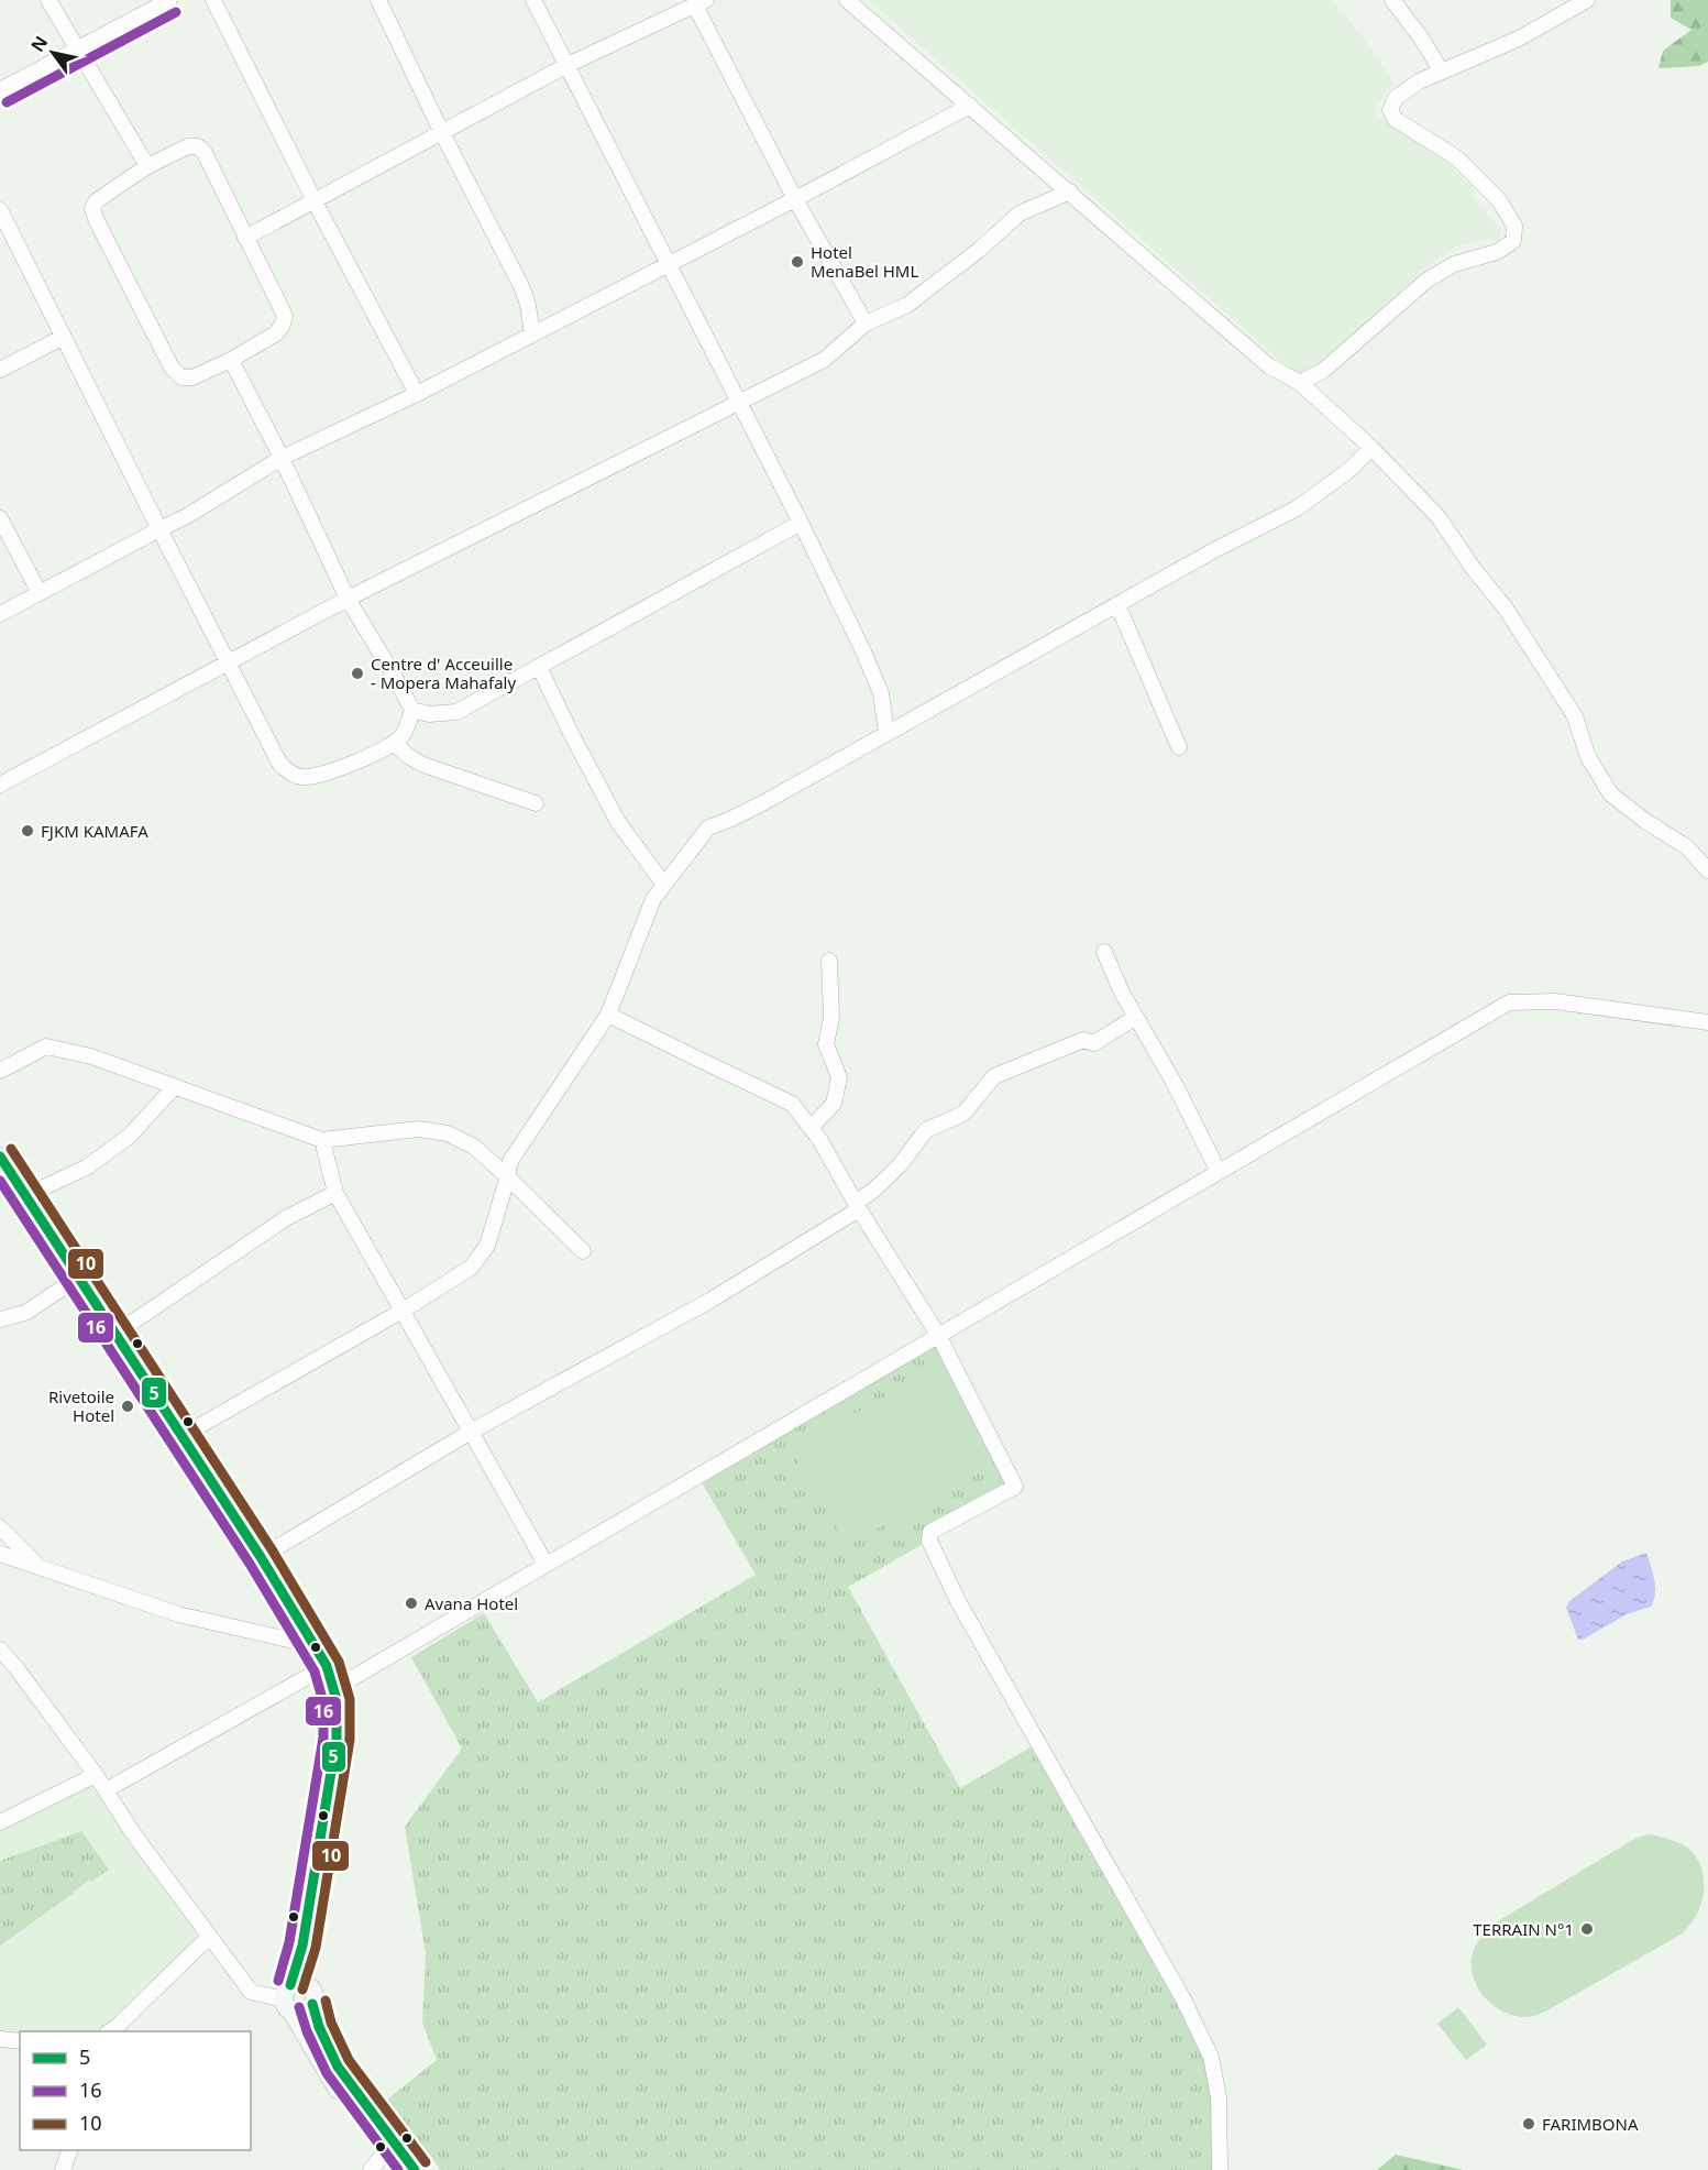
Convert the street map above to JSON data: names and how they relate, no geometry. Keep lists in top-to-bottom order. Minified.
{"places":["Hotel MenaBel HML","Centre d' Acceuille - Mopera Mahafaly","FJKM KAMAFA","Rivetoile Hotel","Avana Hotel","TERRAIN N°1","FARIMBONA"],"lines":["transit line 16","transit line 10","transit line 5"],"legend":["5","16","10"],"north":"top left"}
